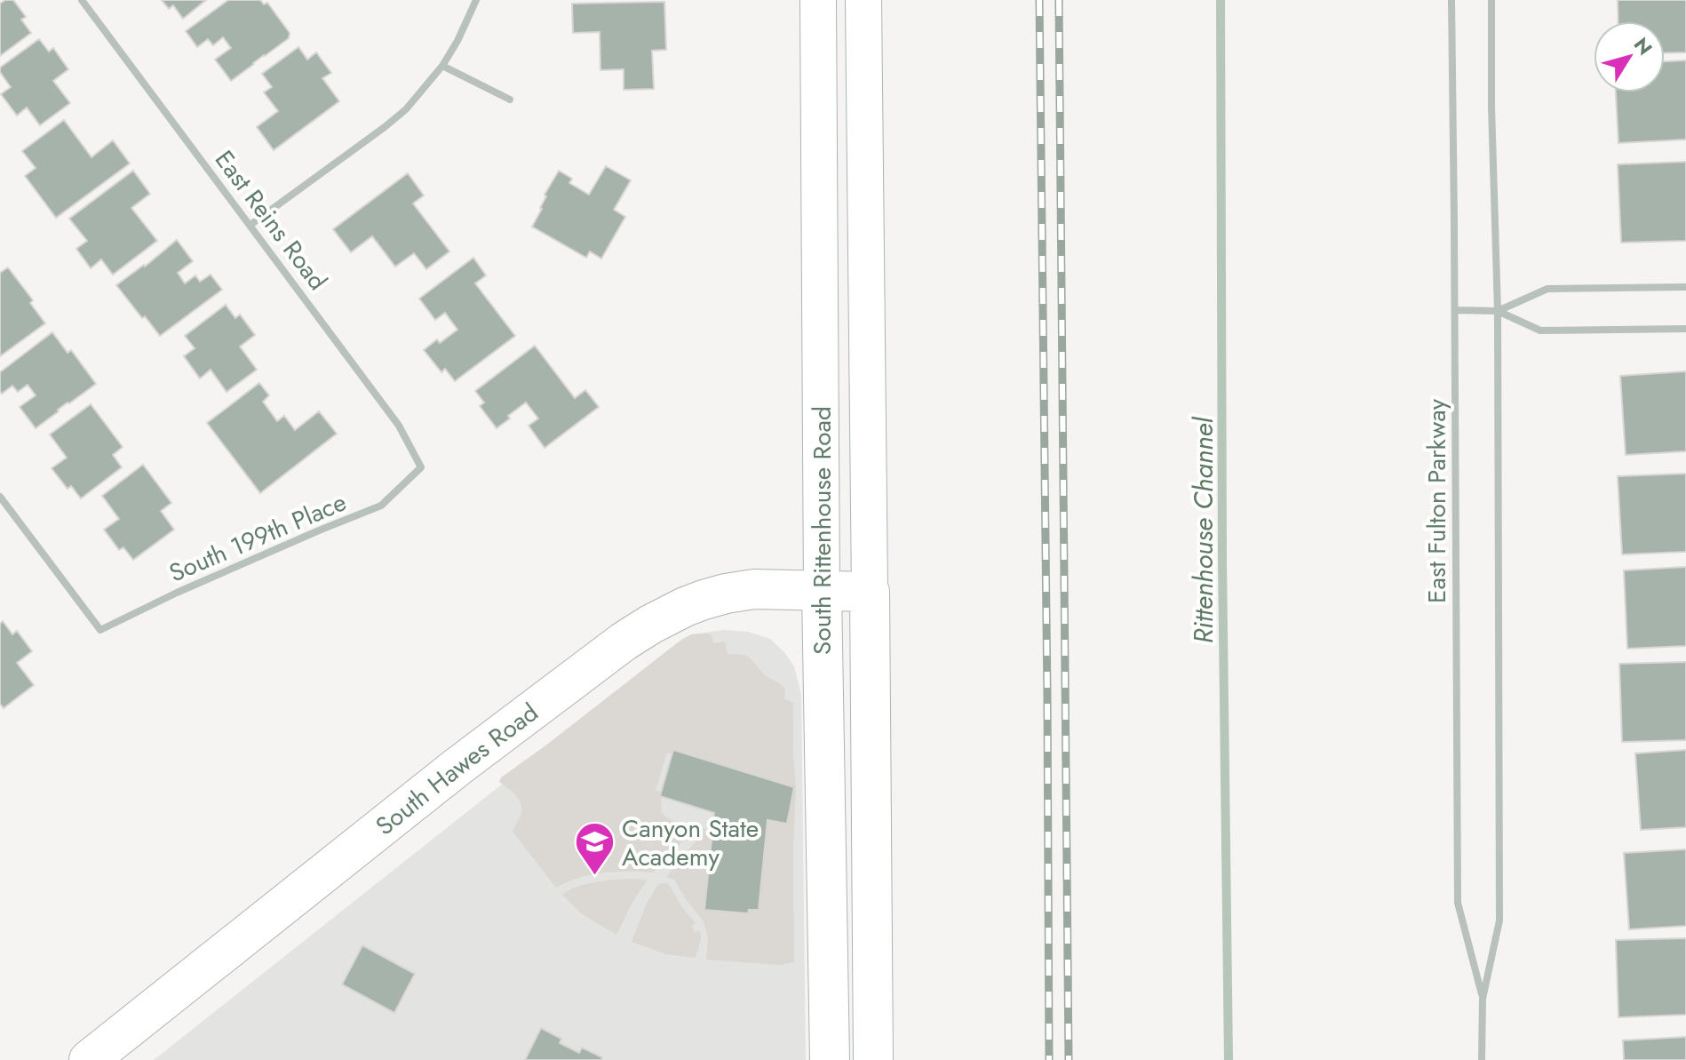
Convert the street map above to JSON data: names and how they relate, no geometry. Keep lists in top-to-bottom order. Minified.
{"streets":{"main road":["South Rittenhouse Road","South Hawes Road"],"street":["East Reins Road","East Fulton Parkway","South 199th Place"]},"crossings":[["East Reins Road","South 199th Place"],["South Rittenhouse Road","South Hawes Road"]],"water":["Rittenhouse Channel"],"places":{"school or university":["Canyon State Academy"]},"north":"top right"}
